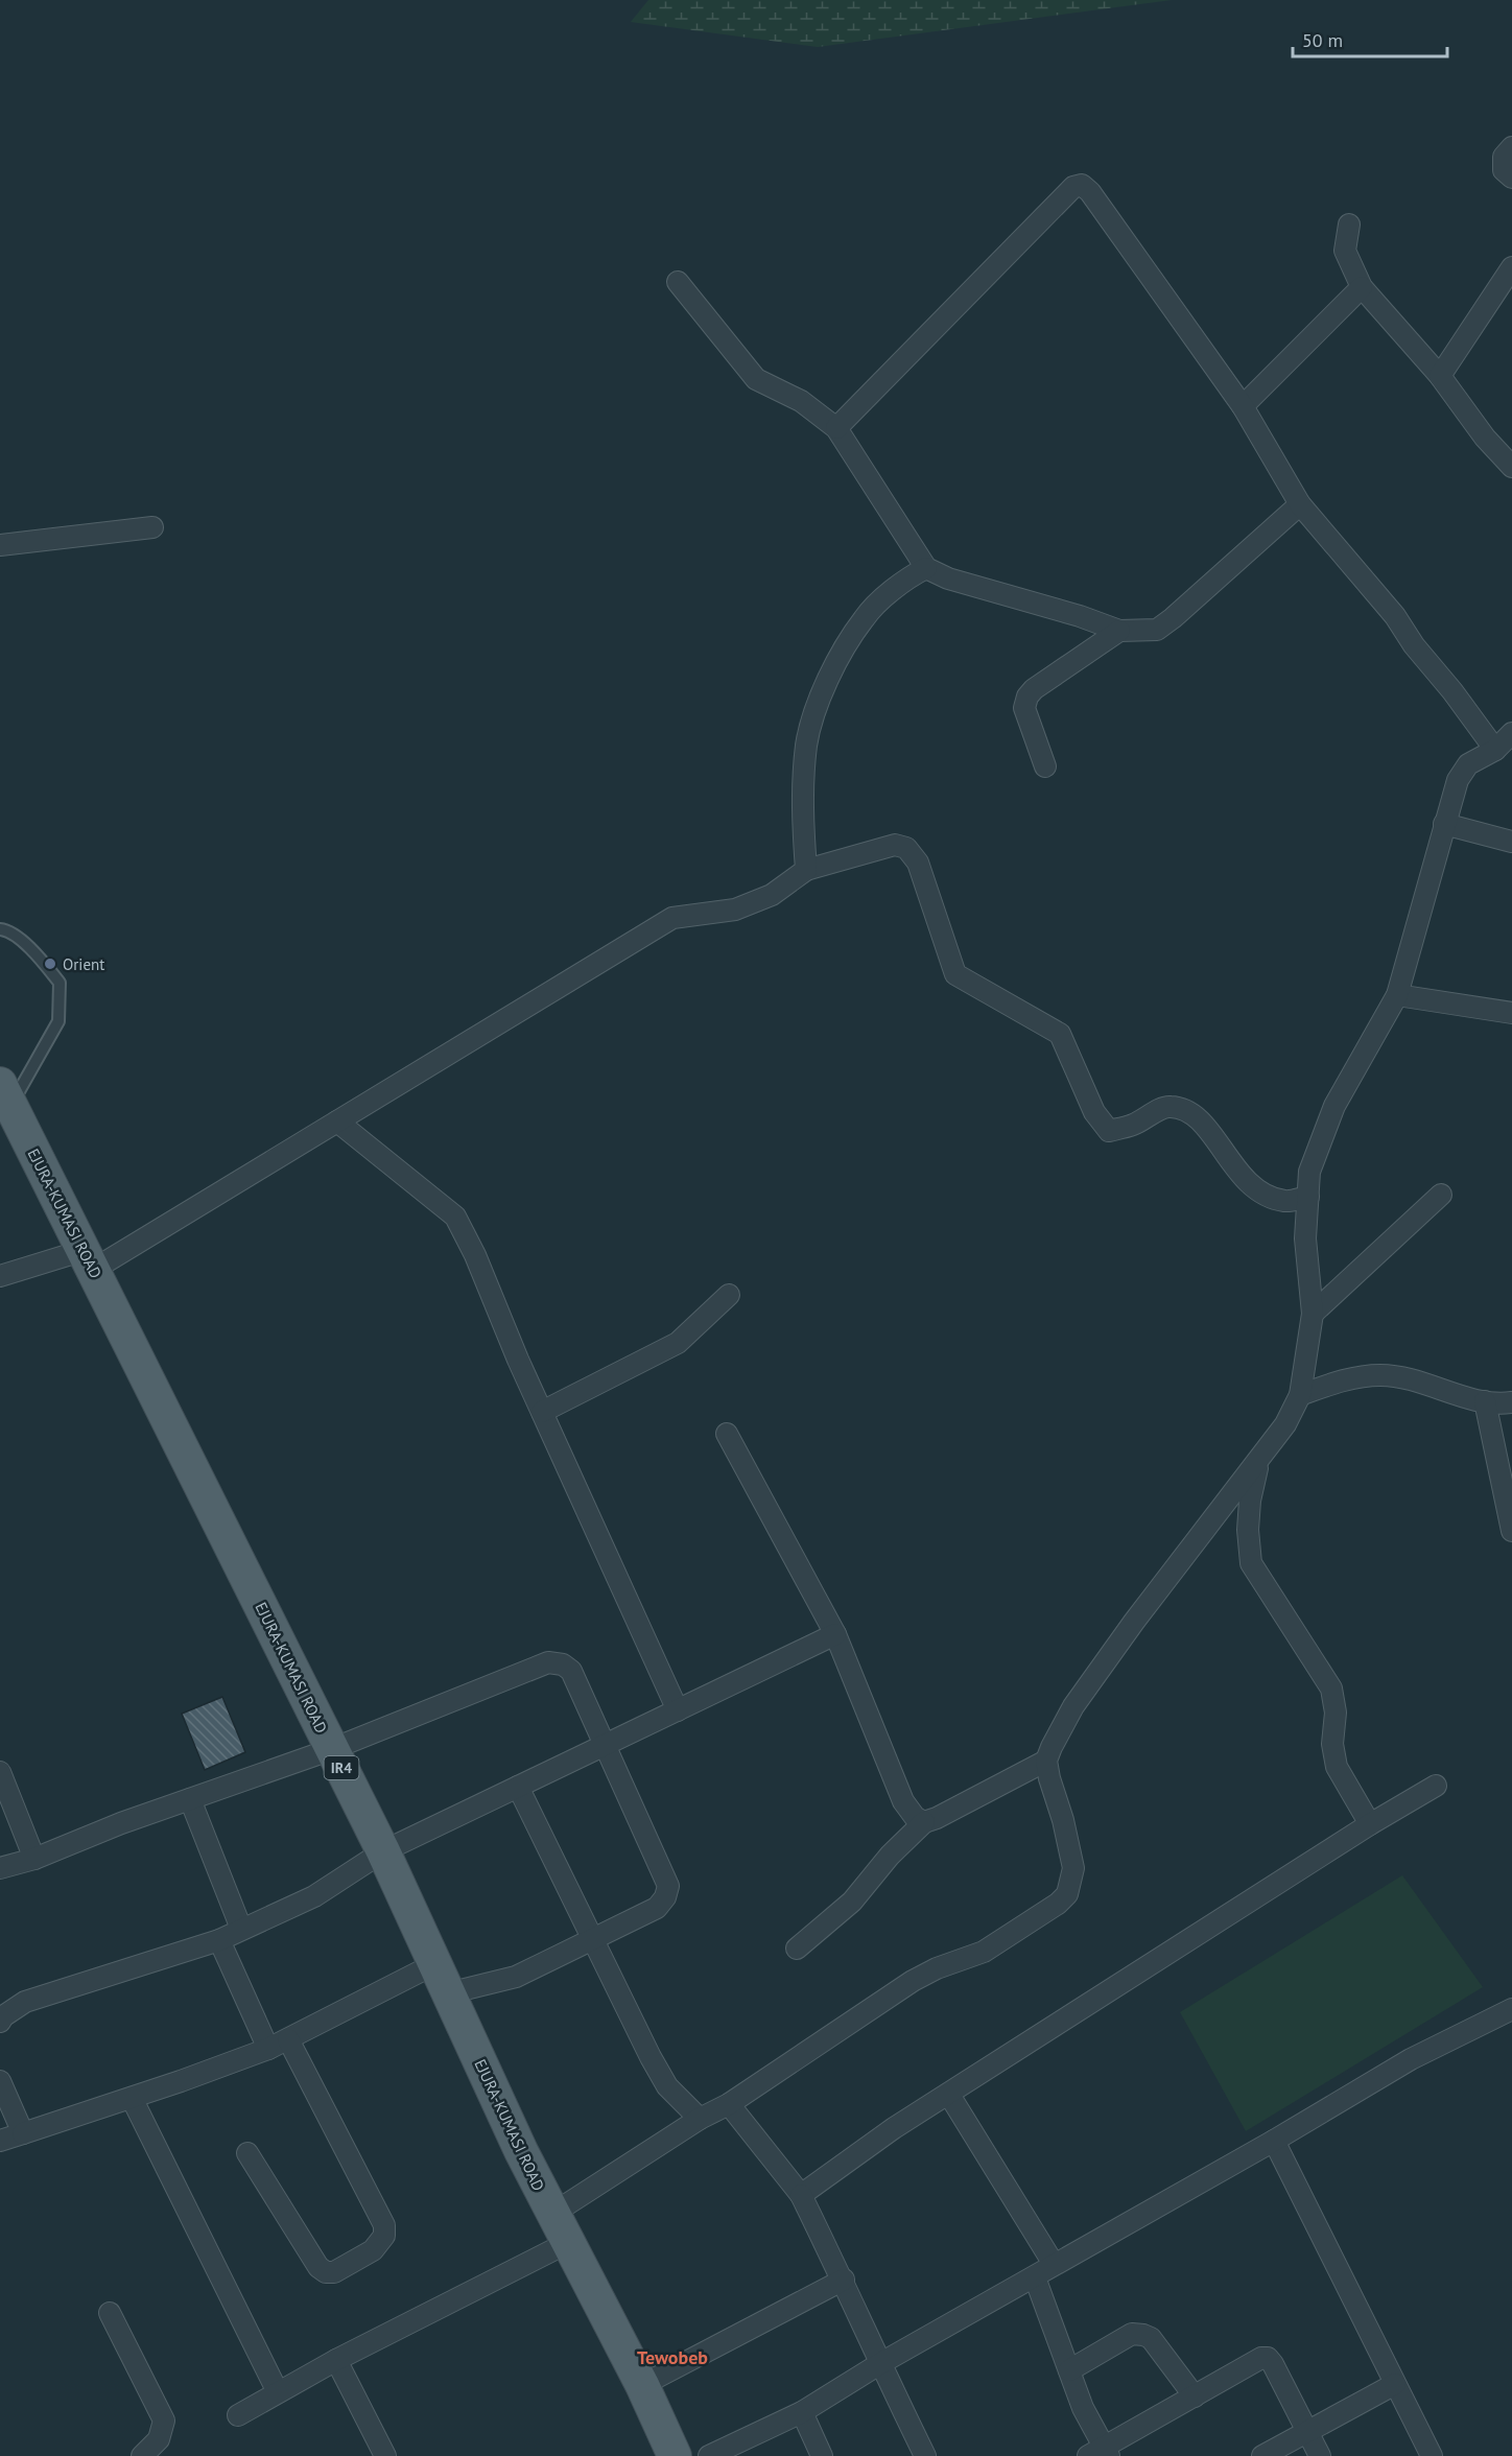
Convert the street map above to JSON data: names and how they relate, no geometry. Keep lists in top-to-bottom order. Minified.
{"streets":{"main road":["EJURA-KUMASI ROAD","IR4"]},"districts":["Tewobeb"],"places":["Orient"],"scale_bar":"50 m"}
